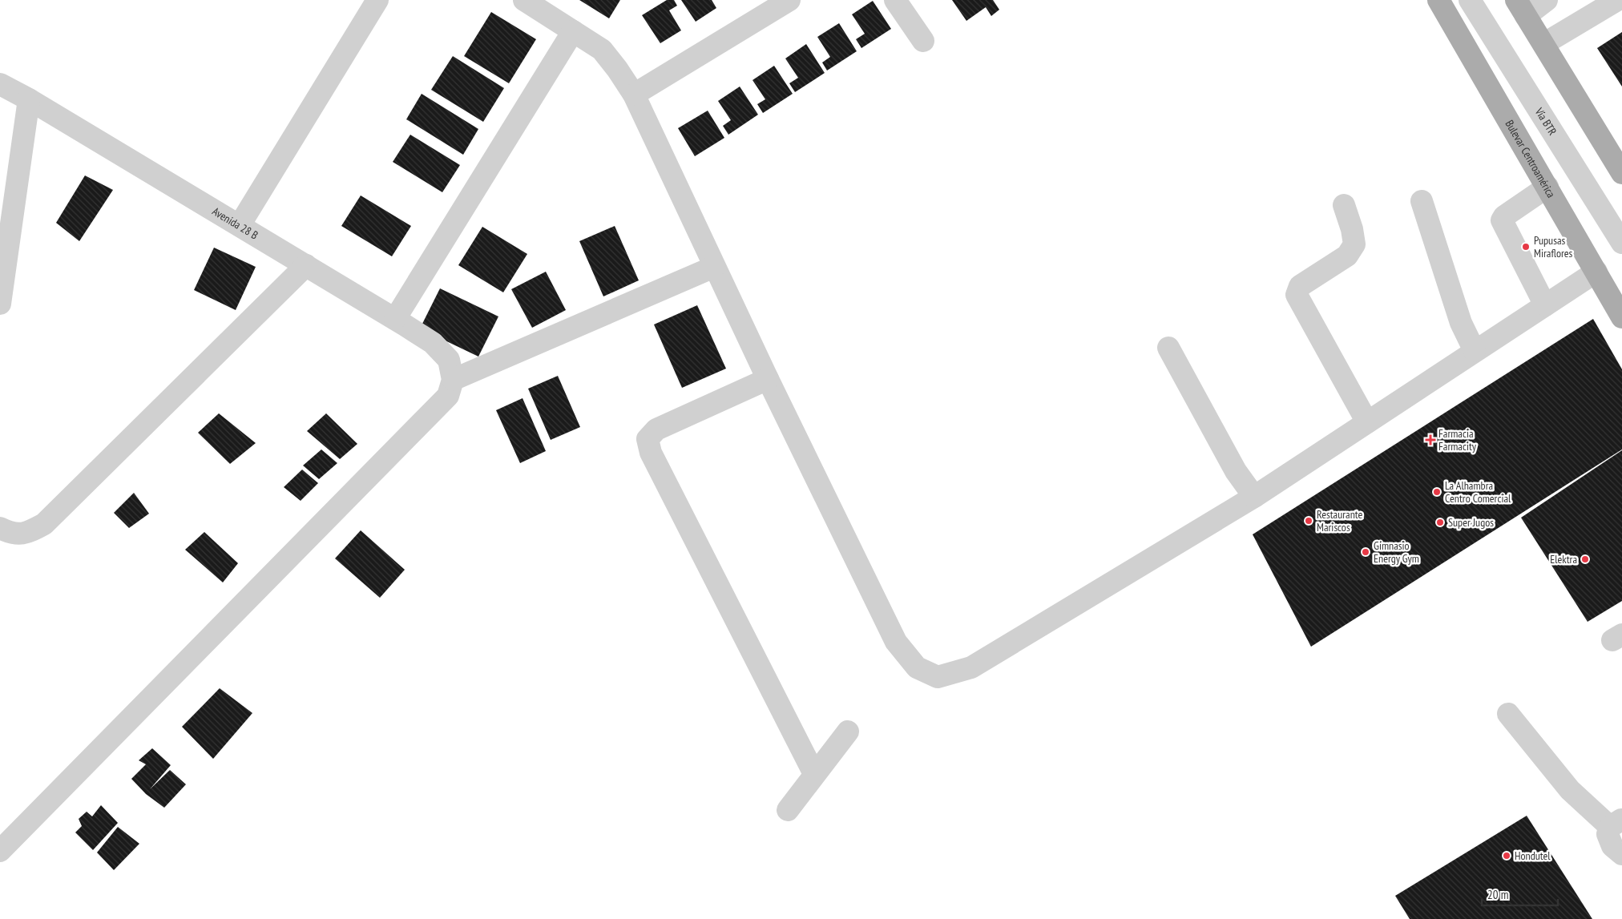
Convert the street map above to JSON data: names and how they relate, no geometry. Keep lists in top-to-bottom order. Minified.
{"streets":{"main road":["Bulevar Centroamérica"],"street":["Vía BTR","Avenida 28 B"]},"places":{"other":["Pupusas Miraflores","La Alhambra Centro Comercial","Restaurante Mariscos","Super Jugos","Gimnasio Energy Gym","Elektra","Hondutel"],"health":["Farmacia Farmacity"]},"scale_bar":"20 m"}
